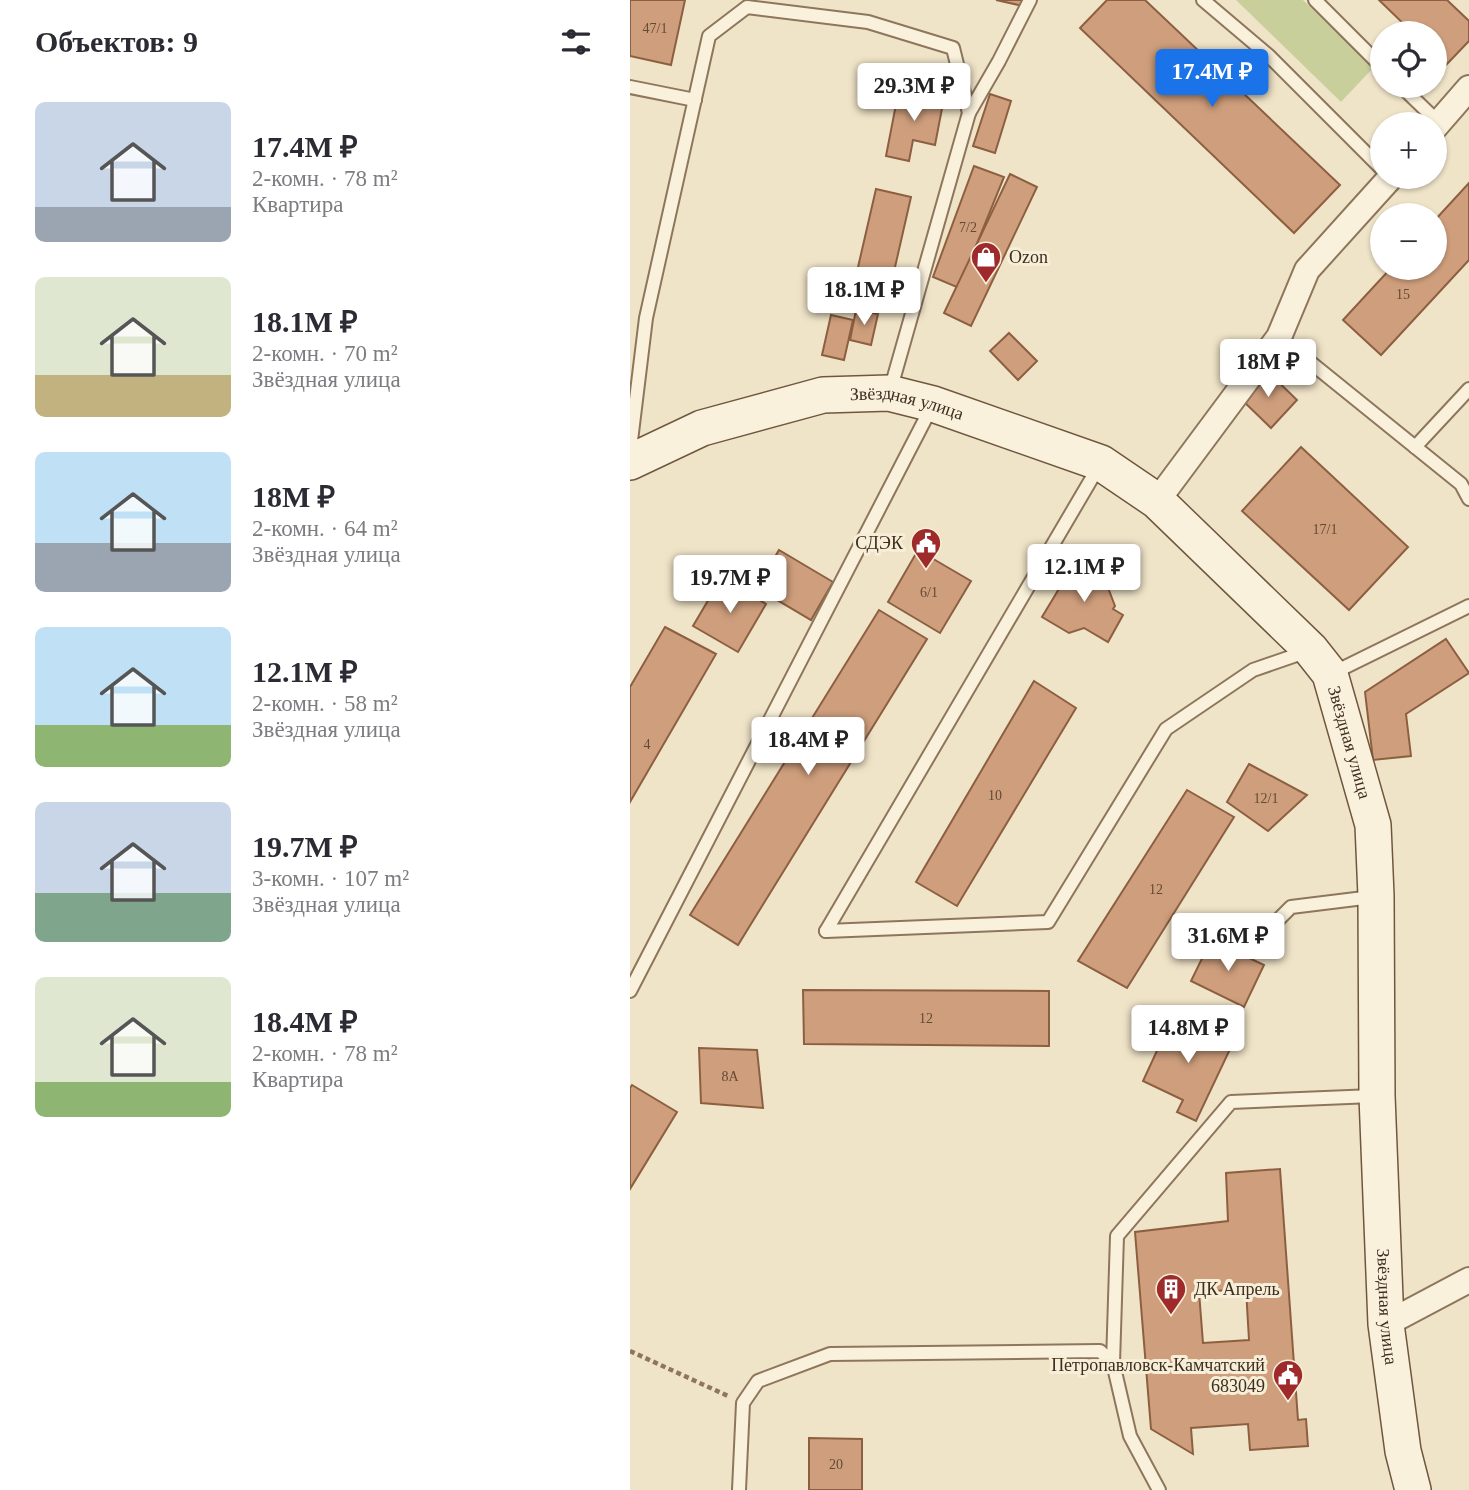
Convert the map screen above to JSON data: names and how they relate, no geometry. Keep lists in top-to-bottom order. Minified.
{"streets":{"street":["Звёздная улица"]},"places":{"shop":["Ozon"],"public building":["СДЭК","Петропавловск-Камчатский 683049"],"building":["ДК Апрель"]},"house_numbers":["47/1","7/2","15","17/1","6/1","4","10","12/1","12","12","8А","20"],"page":{"heading":"Объектов: 9","map_buttons":["+","−"],"price":["17.4M ₽","29.3M ₽","18.1M ₽","18M ₽","12.1M ₽","19.7M ₽","18.4M ₽","31.6M ₽","14.8M ₽"],"list":[{"name":"17.4M ₽","note":"2-комн. · 78 m² · Квартира"},{"name":"18.1M ₽","note":"2-комн. · 70 m² · Звёздная улица"},{"name":"18M ₽","note":"2-комн. · 64 m² · Звёздная улица"},{"name":"12.1M ₽","note":"2-комн. · 58 m² · Звёздная улица"},{"name":"19.7M ₽","note":"3-комн. · 107 m² · Звёздная улица"},{"name":"18.4M ₽","note":"2-комн. · 78 m² · Квартира"}]}}
